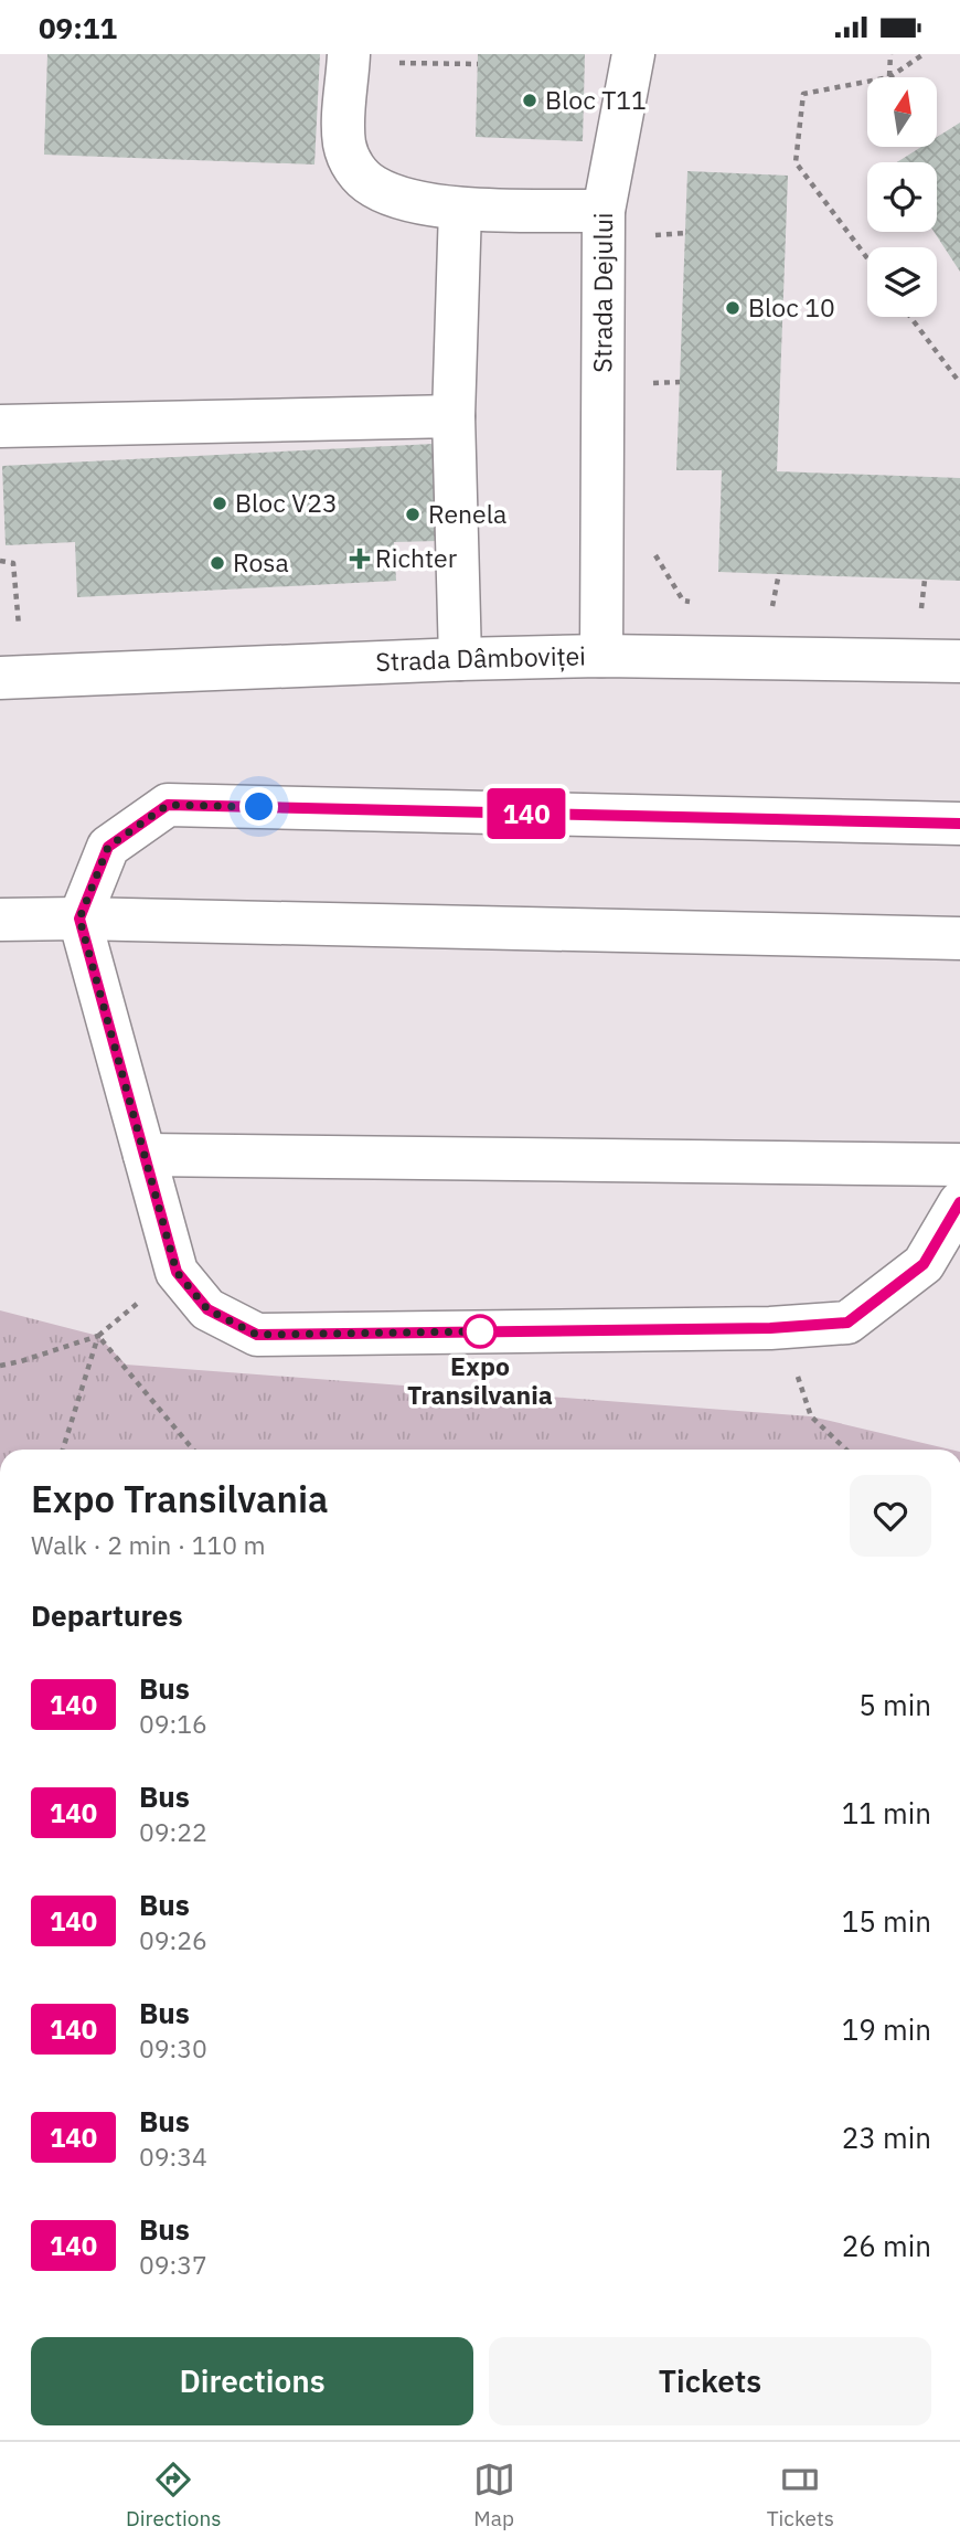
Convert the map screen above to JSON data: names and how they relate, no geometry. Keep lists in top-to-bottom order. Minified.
{"streets":{"street":["Strada Dejului","Strada Dâmboviței"]},"crossings":[["Strada Dejului","Strada Dâmboviței"]],"places":{"other":["Bloc T11","Bloc 10","Bloc V23","Renela","Rosa","Expo Transilvania"],"health":["Richter"]},"lines":["bus line 140"],"north":"top","page":{"status":"09:11","on_map":"140","heading":[["Expo Transilvania","Walk · 2 min · 110 m"],"Departures"],"list":[{"mark":"140","name":"Bus","note":"09:16","value":"5 min"},{"mark":"140","name":"Bus","note":"09:22","value":"11 min"},{"mark":"140","name":"Bus","note":"09:26","value":"15 min"},{"mark":"140","name":"Bus","note":"09:30","value":"19 min"},{"mark":"140","name":"Bus","note":"09:34","value":"23 min"},{"mark":"140","name":"Bus","note":"09:37","value":"26 min"}],"buttons":["Directions","Tickets"],"tabs":["Directions","Map","Tickets"]}}
